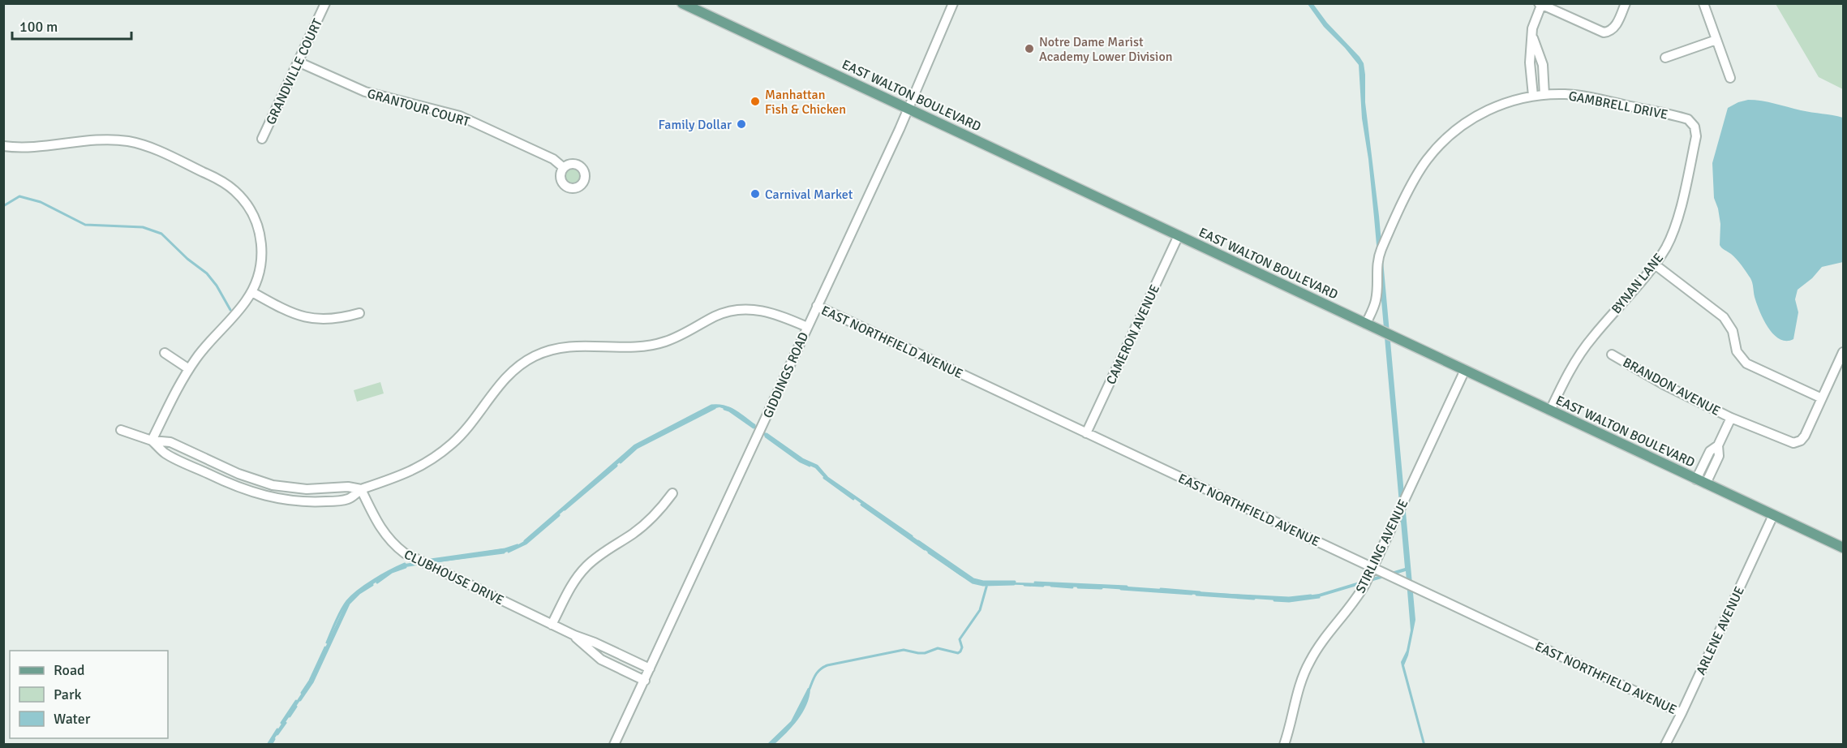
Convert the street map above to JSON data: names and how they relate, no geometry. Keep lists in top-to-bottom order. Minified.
{"streets":{"main road":["EAST WALTON BOULEVARD"],"street":["GRANDVILLE COURT","GAMBRELL DRIVE","GRANTOUR COURT","BYNAN LANE","CAMERON AVENUE","EAST NORTHFIELD AVENUE","GIDDINGS ROAD","BRANDON AVENUE","STIRLING AVENUE","CLUBHOUSE DRIVE","ARLENE AVENUE"]},"crossings":[["GRANDVILLE COURT","GRANTOUR COURT"],["EAST WALTON BOULEVARD","GAMBRELL DRIVE"],["EAST WALTON BOULEVARD","BYNAN LANE"],["EAST WALTON BOULEVARD","CAMERON AVENUE"],["EAST WALTON BOULEVARD","GIDDINGS ROAD"],["EAST WALTON BOULEVARD","STIRLING AVENUE"],["EAST WALTON BOULEVARD","ARLENE AVENUE"],["GAMBRELL DRIVE","BYNAN LANE"],["CAMERON AVENUE","EAST NORTHFIELD AVENUE"],["EAST NORTHFIELD AVENUE","GIDDINGS ROAD"],["EAST NORTHFIELD AVENUE","STIRLING AVENUE"],["EAST NORTHFIELD AVENUE","ARLENE AVENUE"],["GIDDINGS ROAD","CLUBHOUSE DRIVE"]],"places":["Notre Dame Marist Academy Lower Division","Manhattan Fish & Chicken","Family Dollar","Carnival Market"],"legend":["Road","Park","Water"],"scale_bar":"100 m"}
